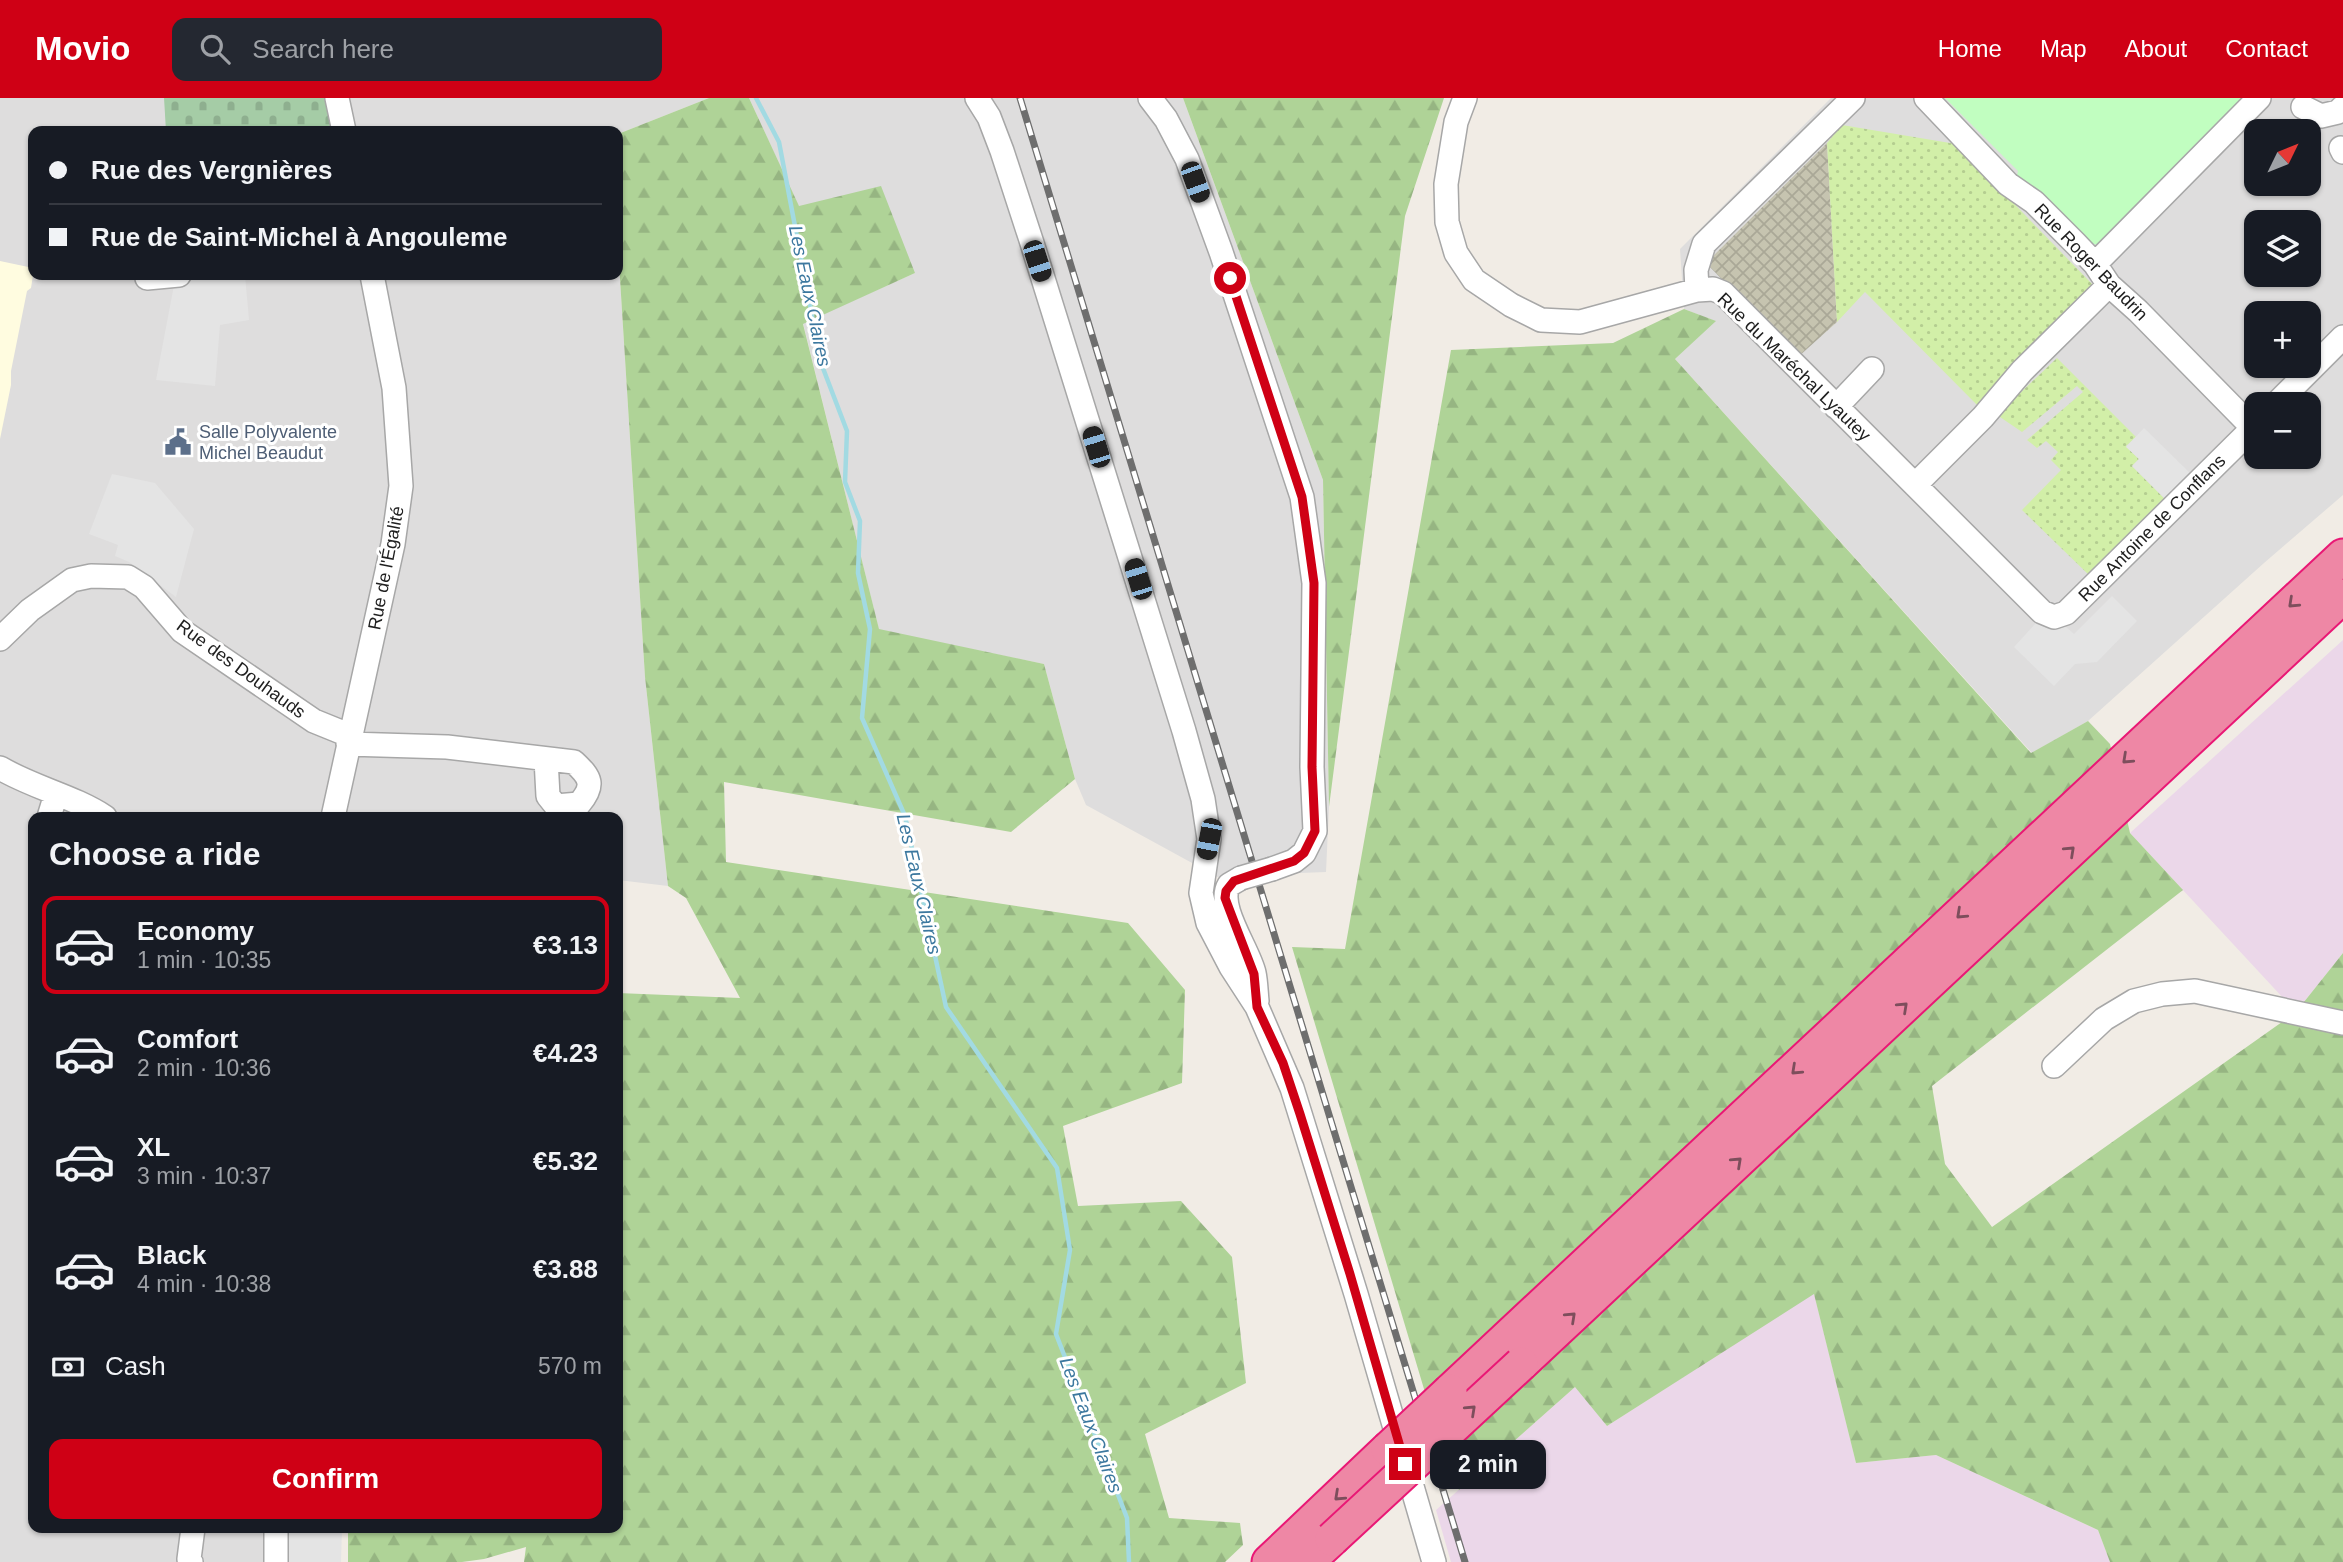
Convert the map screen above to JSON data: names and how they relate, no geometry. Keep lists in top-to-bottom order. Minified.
{"streets":{"street":["Rue Roger Baudrin","Rue du Maréchal Lyautey","Rue Antoine de Conflans","Rue de l'Égalité","Rue des Douhauds"]},"crossings":[["Rue du Maréchal Lyautey","Rue Antoine de Conflans"],["Rue de l'Égalité","Rue des Douhauds"]],"water":["Les Eaux Claires"],"places":{"public building":["Salle Polyvalente Michel Beaudut"]},"north":"top right","page":{"header":"Movio","search":"Search here","nav":["Home","Map","About","Contact"],"map_buttons":["+","−"],"banner":["Rue des Vergnières","Rue de Saint-Michel à Angouleme"],"heading":"Choose a ride","list":[{"name":"Economy","note":"1 min · 10:35","value":"€3.13"},{"name":"Comfort","note":"2 min · 10:36","value":"€4.23"},{"name":"XL","note":"3 min · 10:37","value":"€5.32"},{"name":"Black","note":"4 min · 10:38","value":"€3.88"}],"pay":["Cash","570 m"],"buttons":"Confirm","bubble":"2 min"}}
